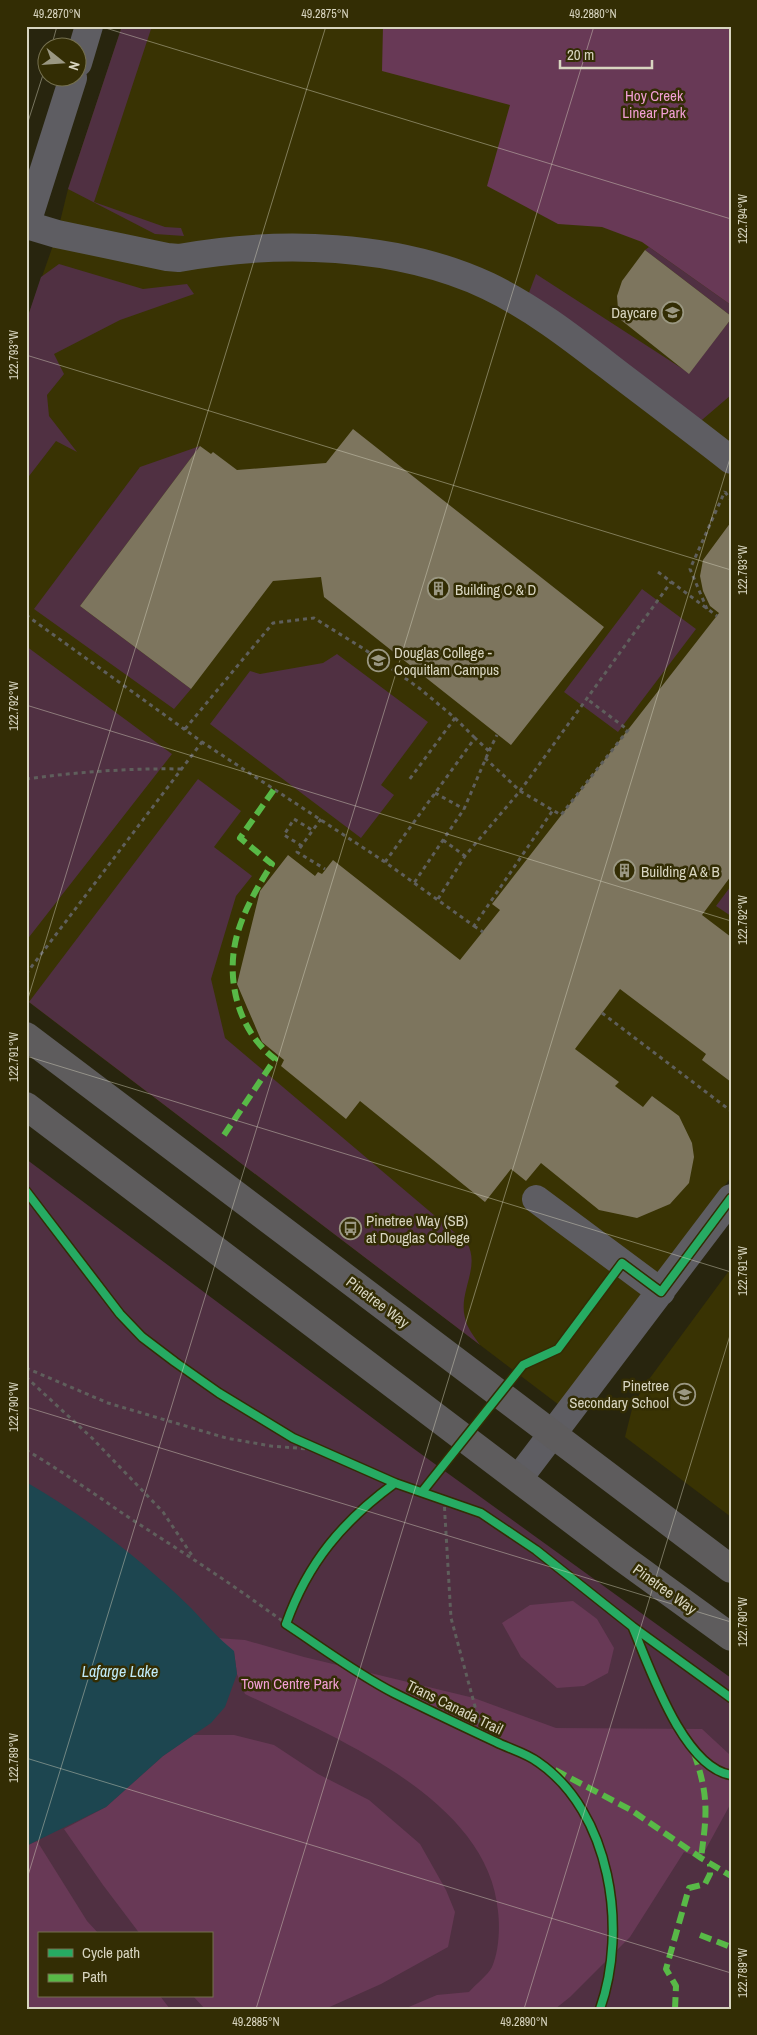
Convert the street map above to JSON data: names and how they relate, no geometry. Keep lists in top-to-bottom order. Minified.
{"streets":{"main road":["Pinetree Way"],"cycle path":["Trans Canada Trail"]},"water":["Lafarge Lake"],"parks":["Hoy Creek Linear Park","Town Centre Park"],"places":{"school or university":["Daycare","Douglas College - Coquitlam Campus","Pinetree Secondary School"],"building":["Building C & D","Building A & B"],"bus stop":["Pinetree Way (SB) at Douglas College"]},"legend":["Cycle path","Path"],"scale_bar":"20 m","north":"right","coordinates":["49.2870°N","49.2875°N","49.2880°N","122.794°W","122.793°W","122.792°W","122.791°W","122.790°W","122.789°W","49.2885°N","49.2890°N"]}
